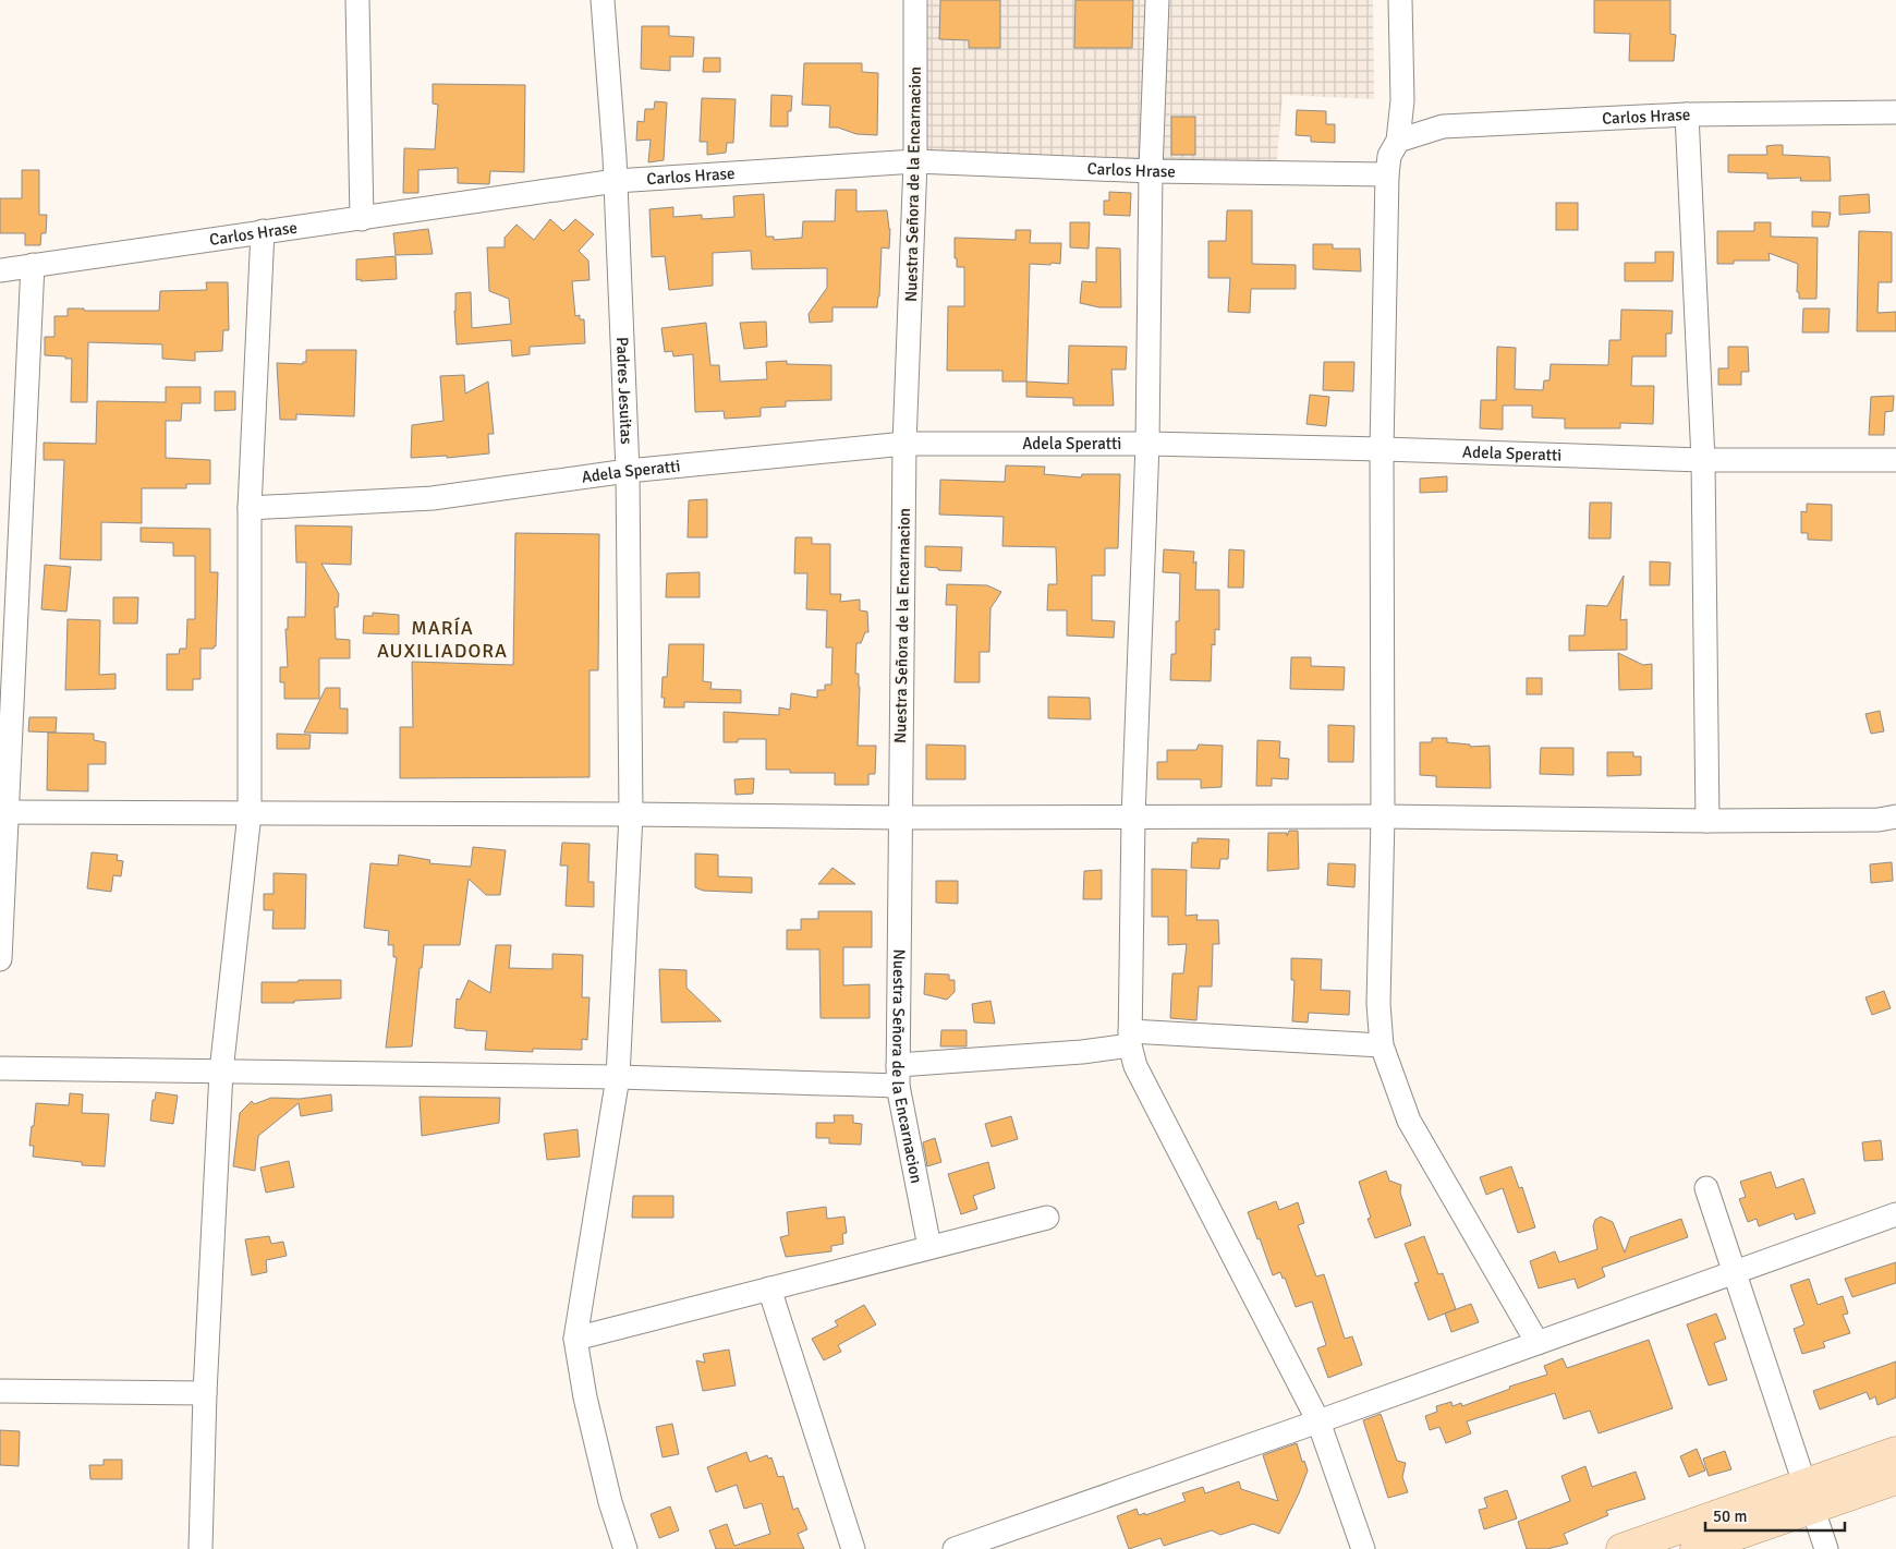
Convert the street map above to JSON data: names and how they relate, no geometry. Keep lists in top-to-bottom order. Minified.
{"streets":{"street":["Carlos Hrase","Nuestra Señora de la Encarnacion","Padres Jesuitas","Adela Speratti"]},"crossings":[["Carlos Hrase","Nuestra Señora de la Encarnacion"],["Carlos Hrase","Padres Jesuitas"],["Nuestra Señora de la Encarnacion","Adela Speratti"],["Padres Jesuitas","Adela Speratti"]],"districts":["MARÍA AUXILIADORA"],"scale_bar":"50 m"}
